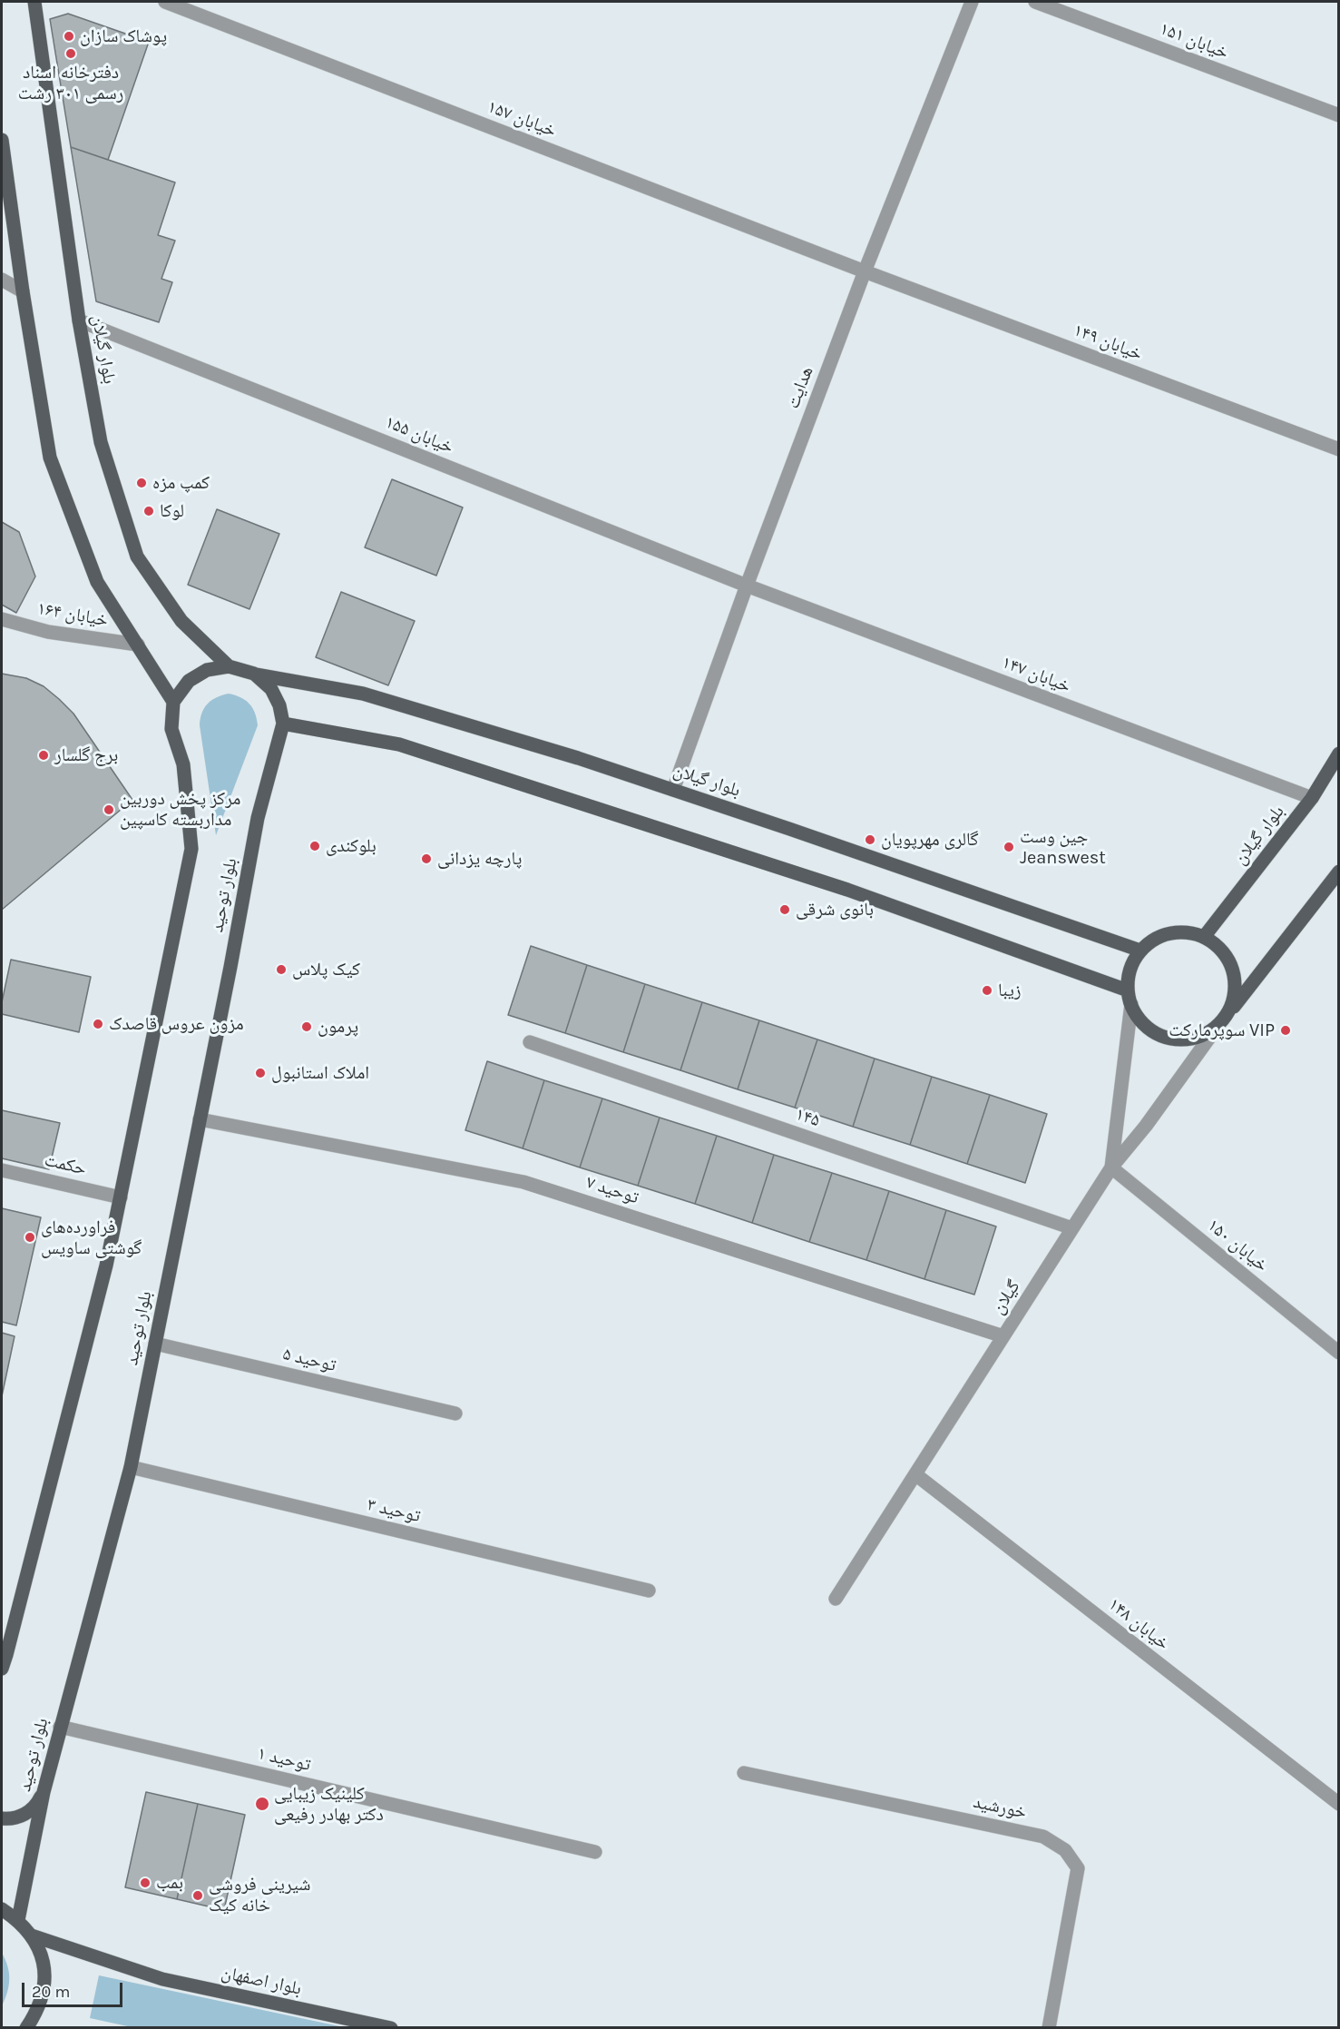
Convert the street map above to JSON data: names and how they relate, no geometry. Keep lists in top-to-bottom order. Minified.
{"streets":{"main road":["بلوار گیلان","بلوار توحید","بلوار اصفهان"],"street":["خیابان ۱۵۱","خیابان ۱۵۷","خیابان ۱۴۹","هدایت","خیابان ۱۵۵","۱۶۴ خیابان","خیابان ۱۴۷","۱۴۵","حکمت","توحید ۷","خیابان ۱۵۰","گیلان","توحید ۵","توحید ۳","خیابان ۱۴۸","توحید ۱","خورشید"]},"crossings":[["خیابان ۱۵۷","خیابان ۱۴۹"],["خیابان ۱۵۷","هدایت"],["خیابان ۱۴۹","هدایت"],["بلوار گیلان","هدایت"],["بلوار گیلان","خیابان ۱۵۵"],["بلوار گیلان","خیابان ۱۴۷"],["بلوار گیلان","گیلان"],["هدایت","خیابان ۱۵۵"],["هدایت","خیابان ۱۴۷"],["خیابان ۱۵۵","خیابان ۱۴۷"],["بلوار توحید","توحید ۷"],["بلوار توحید","توحید ۵"],["بلوار توحید","توحید ۳"],["بلوار توحید","توحید ۱"],["۱۴۵","گیلان"],["توحید ۷","گیلان"],["خیابان ۱۵۰","گیلان"],["گیلان","خیابان ۱۴۸"]],"places":["پوشاک سازان","دفترخانه اسناد رسمی ٣٠١ رشت","کمپ مزه","لوکا","برج گلسار","مرکز پخش دوربین مداربسته کاسپین","گالری مهرپویان","بلوکندی","جین وست Jeanswest","پارچه یزدانی","بانوی شرقی","کیک پلاس","زیبا","مزون عروس قاصدک","پرمون","سوپرمارکت VIP","املاک استانبول","فراورده‌های گوشتی ساویس","کلینیک زیبایی دکتر بهادر رفیعی","بمب","شیرینی فروشی خانه کیک"],"scale_bar":"20 m"}
